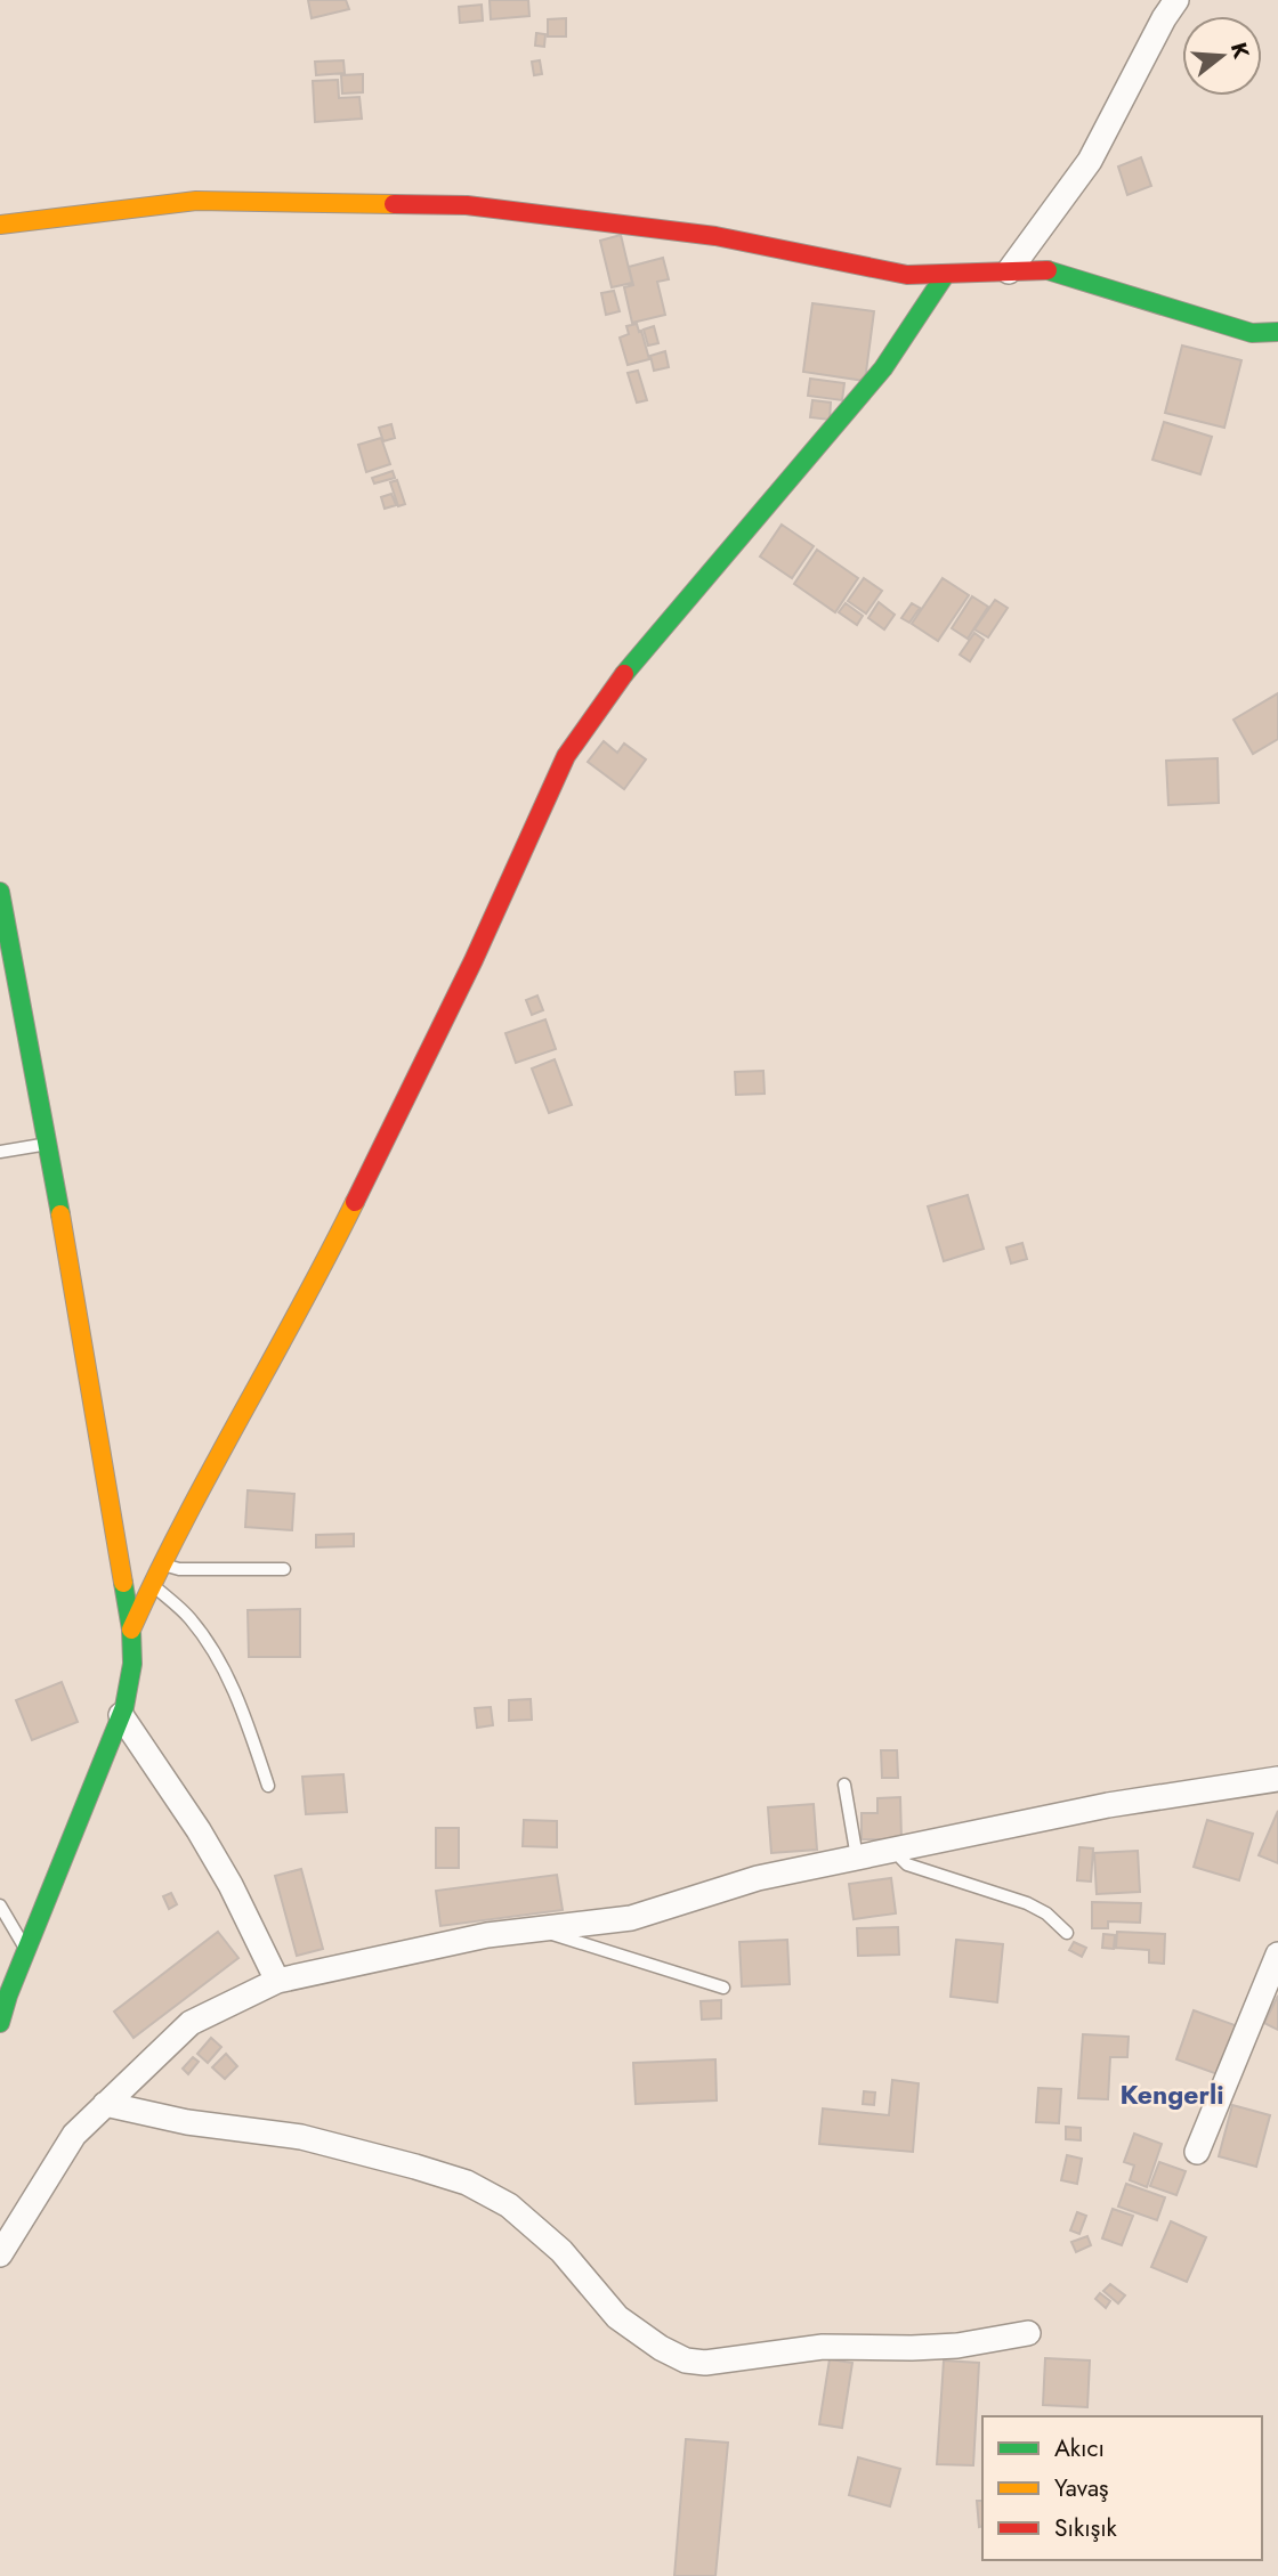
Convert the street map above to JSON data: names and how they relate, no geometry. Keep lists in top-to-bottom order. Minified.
{"districts":["Kengerli"],"legend":["Akıcı","Yavaş","Sıkışık"],"north":"right"}
